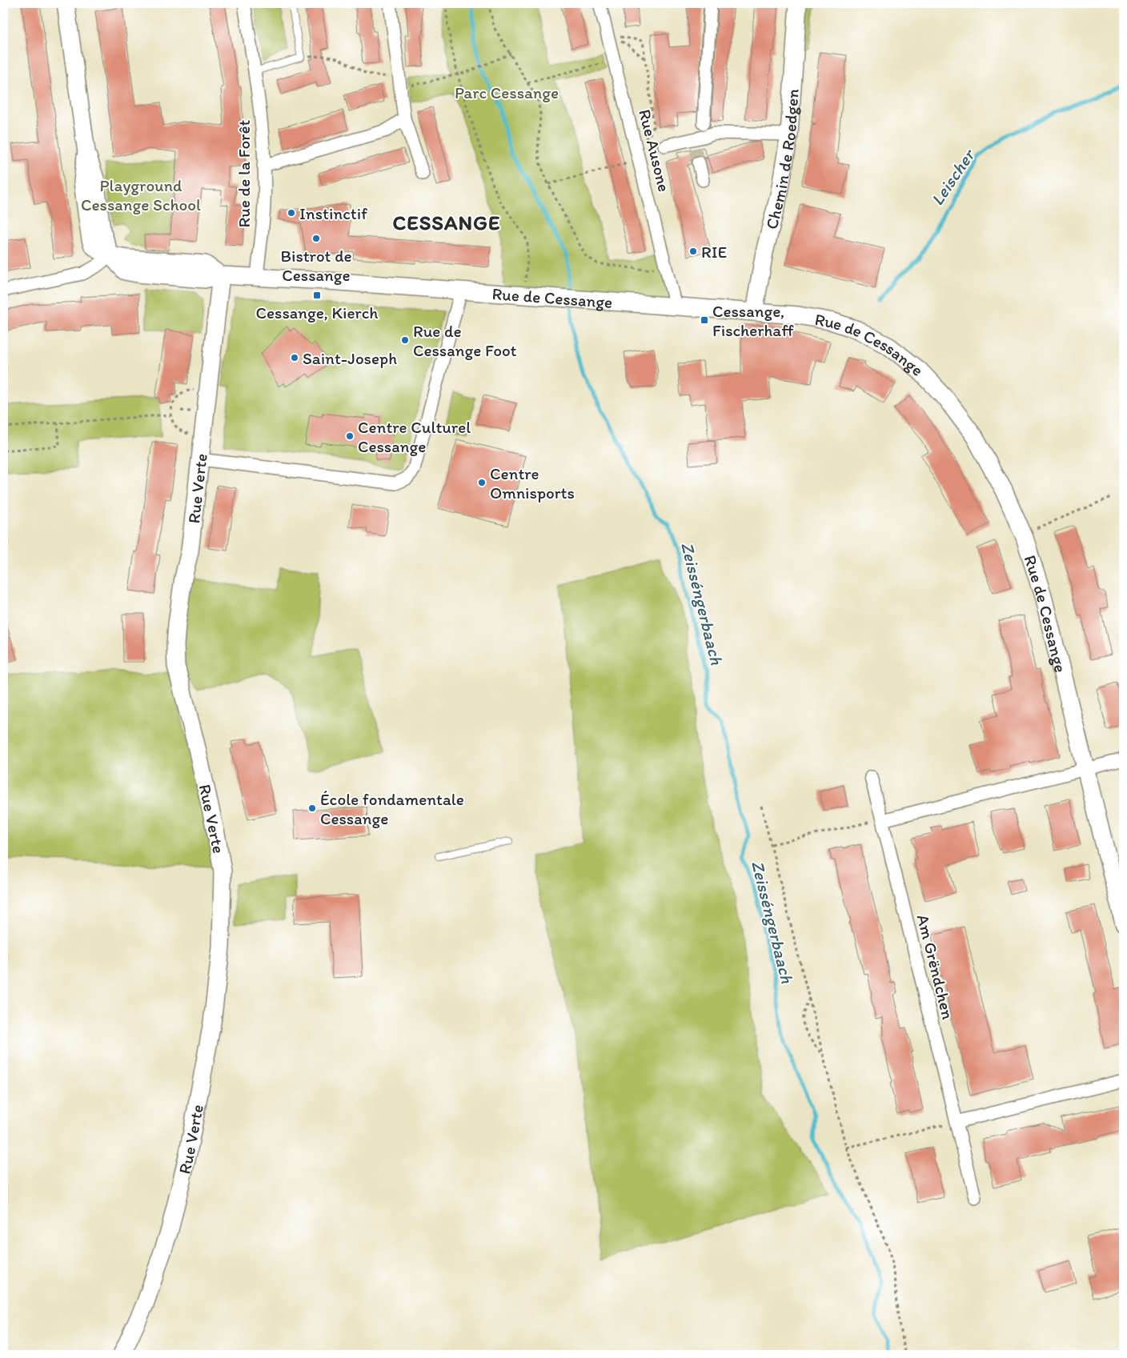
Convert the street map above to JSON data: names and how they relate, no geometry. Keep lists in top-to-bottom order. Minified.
{"streets":{"main road":["Chemin de Roedgen","Rue de Cessange","Rue Verte"],"street":["Rue Ausone","Rue de la Forêt","Am Grëndchen"]},"crossings":[["Rue Ausone","Rue de Cessange"],["Chemin de Roedgen","Rue de Cessange"],["Rue de la Forêt","Rue de Cessange"],["Rue de Cessange","Rue Verte"]],"districts":["CESSANGE"],"water":["Leischer","Zeisséngerbaach"],"parks":["Parc Cessange","Playground Cessange School"],"places":{"other":["Instinctif","Bistrot de Cessange","RIE","Rue de Cessange Foot","Saint-Joseph","Centre Culturel Cessange","Centre Omnisports","École fondamentale Cessange"],"transit":["Cessange, Kierch","Cessange, Fischerhaff"]}}
